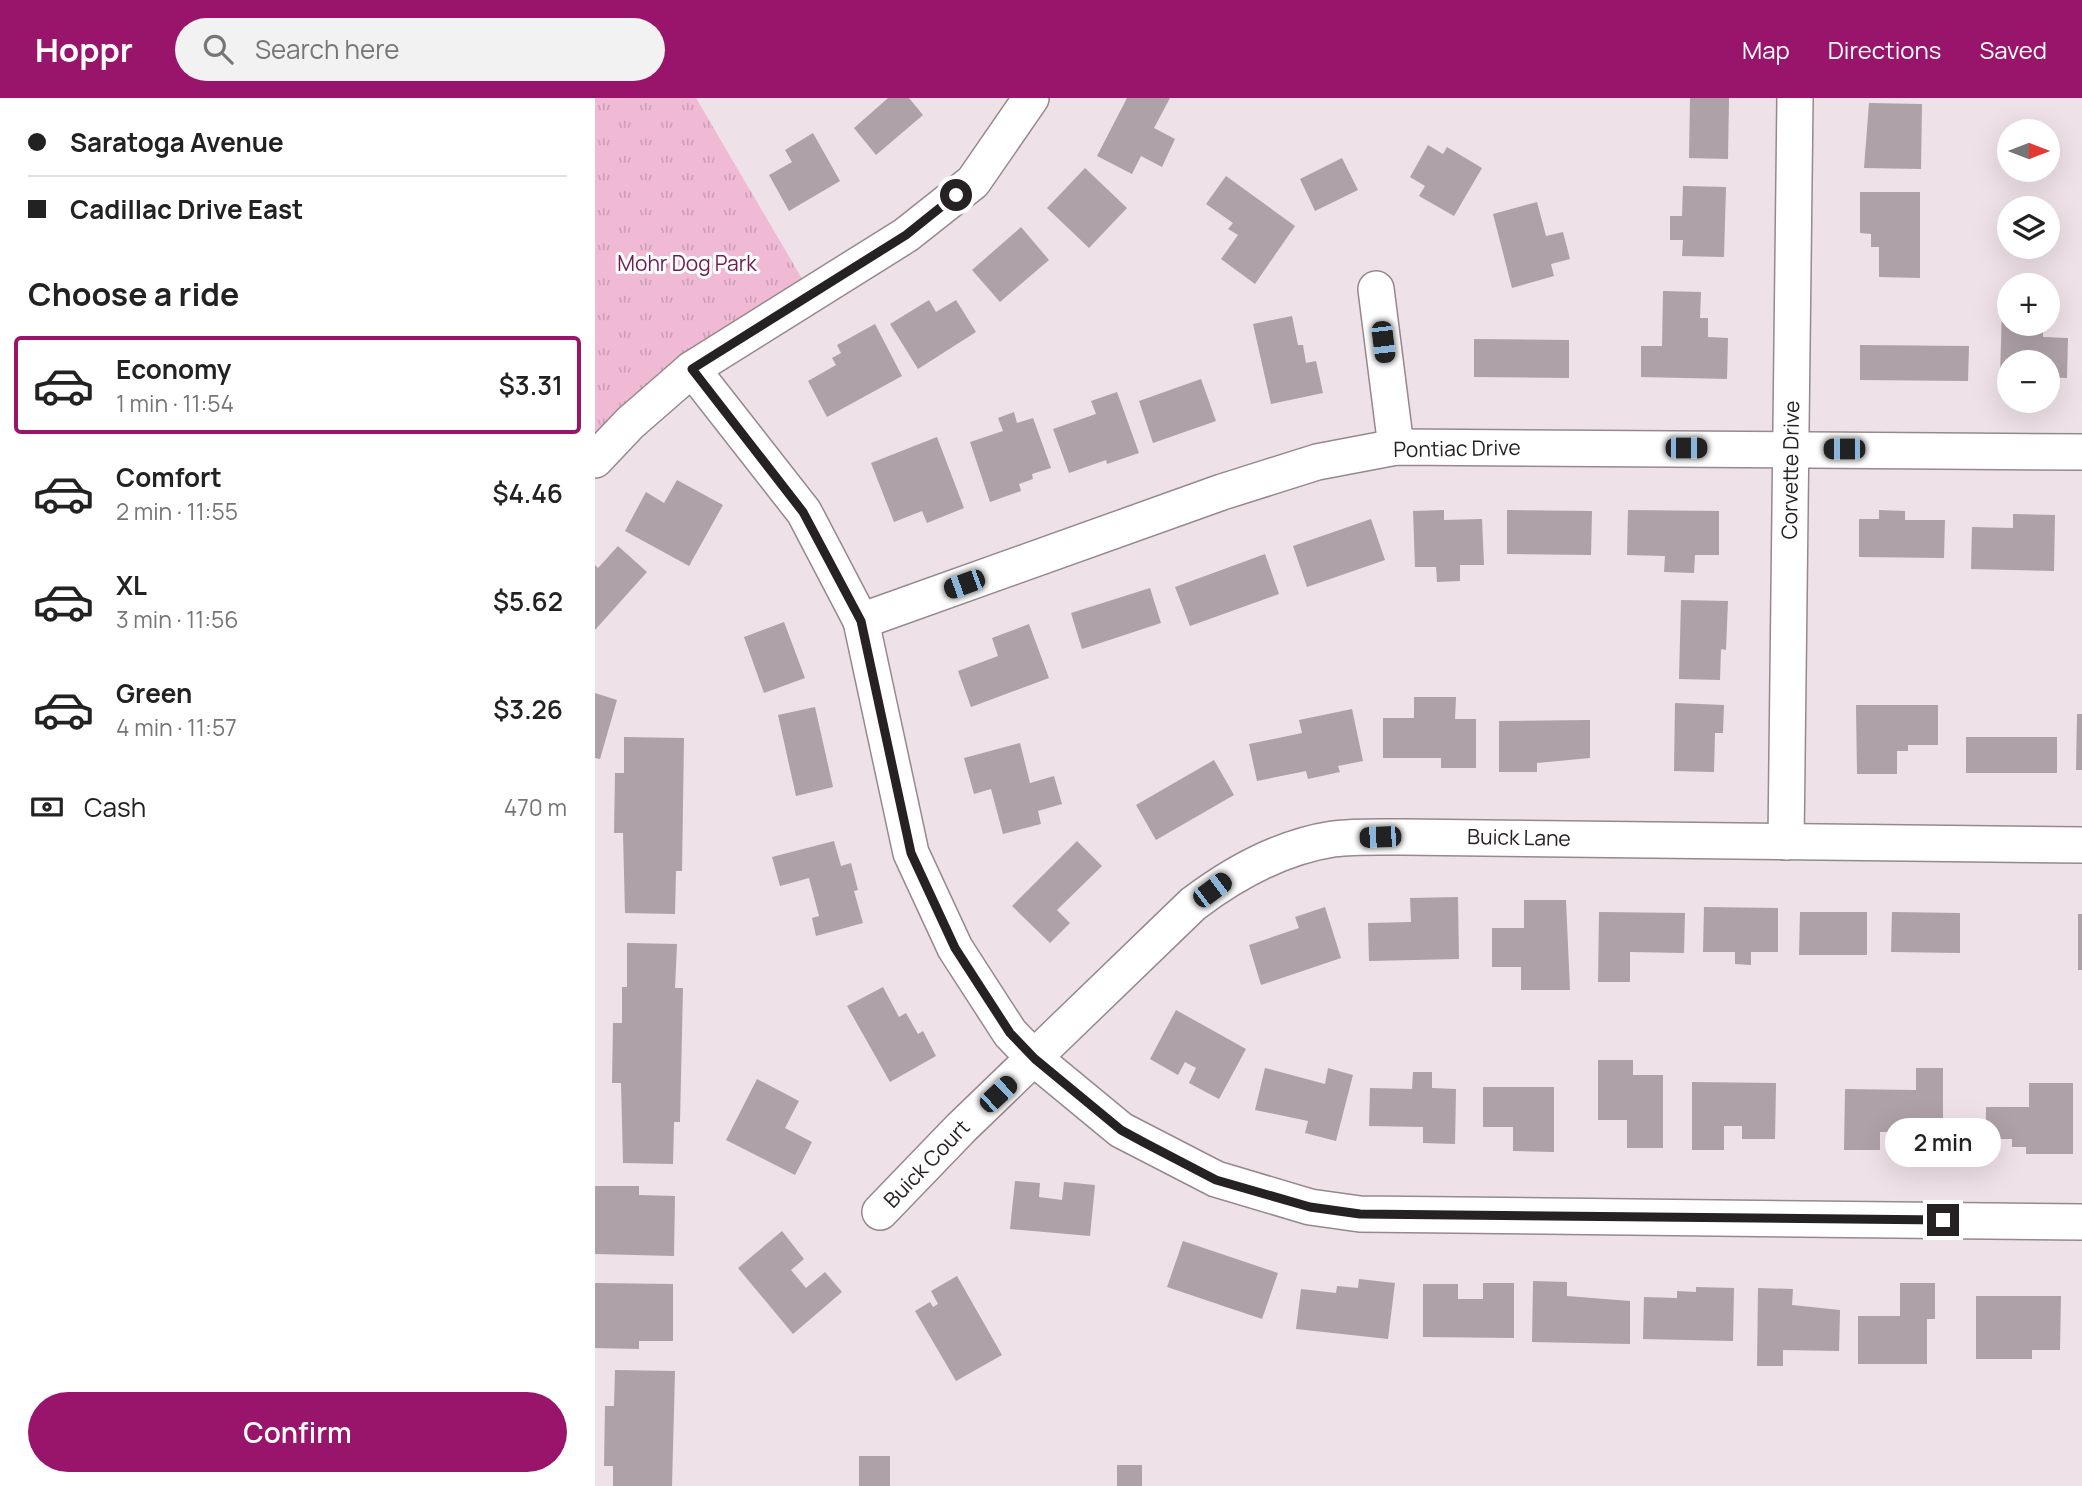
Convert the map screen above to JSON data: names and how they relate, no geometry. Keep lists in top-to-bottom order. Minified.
{"streets":{"street":["Pontiac Drive","Corvette Drive","Buick Lane","Buick Court"]},"crossings":[["Pontiac Drive","Corvette Drive"],["Corvette Drive","Buick Lane"],["Buick Lane","Buick Court"]],"parks":["Mohr Dog Park"],"north":"right","page":{"header":"Hoppr","search":"Search here","nav":["Map","Directions","Saved"],"banner":["Saratoga Avenue","Cadillac Drive East"],"map_buttons":["+","−"],"heading":"Choose a ride","list":[{"name":"Economy","note":"1 min · 11:54","value":"$3.31"},{"name":"Comfort","note":"2 min · 11:55","value":"$4.46"},{"name":"XL","note":"3 min · 11:56","value":"$5.62"},{"name":"Green","note":"4 min · 11:57","value":"$3.26"}],"pay":["Cash","470 m"],"bubble":"2 min","buttons":"Confirm"}}
